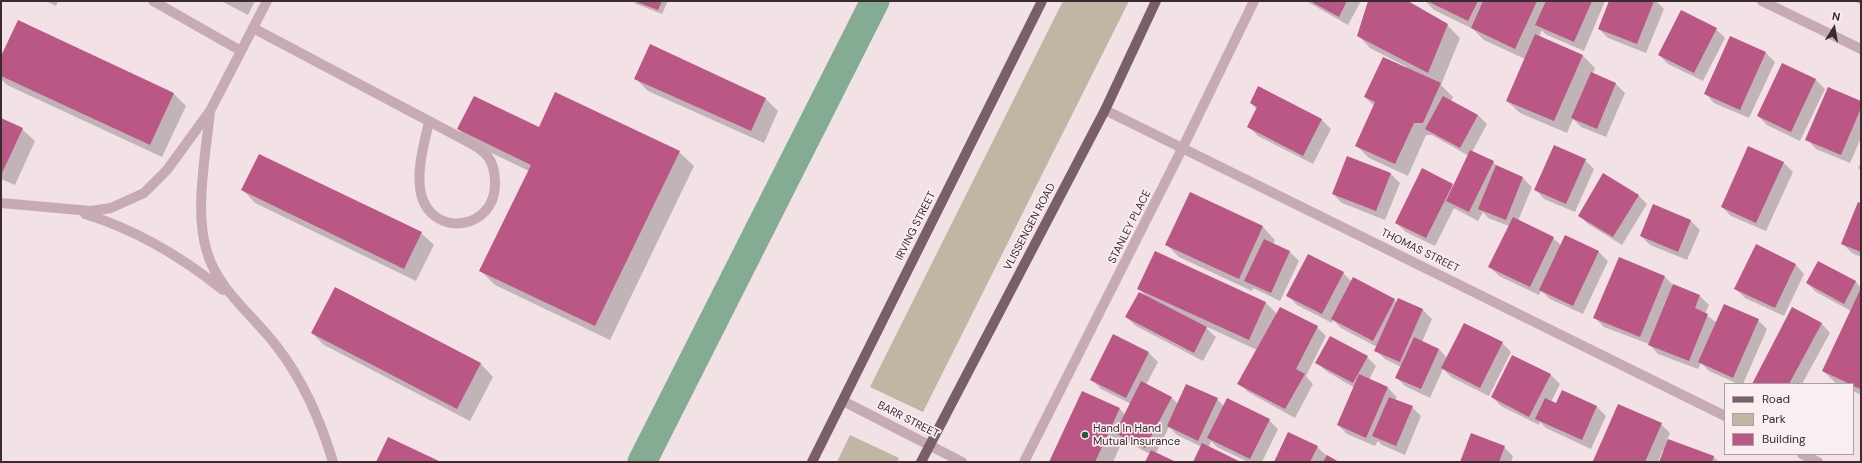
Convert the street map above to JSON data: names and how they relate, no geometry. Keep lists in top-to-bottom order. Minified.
{"streets":{"main road":["IRVING STREET","VLISSENGEN ROAD"],"street":["STANLEY PLACE","THOMAS STREET","BARR STREET"]},"crossings":[["IRVING STREET","BARR STREET"],["VLISSENGEN ROAD","THOMAS STREET"],["VLISSENGEN ROAD","BARR STREET"],["STANLEY PLACE","THOMAS STREET"]],"places":["Hand In Hand Mutual Insurance"],"legend":["Road","Park","Building"],"north":"top"}
